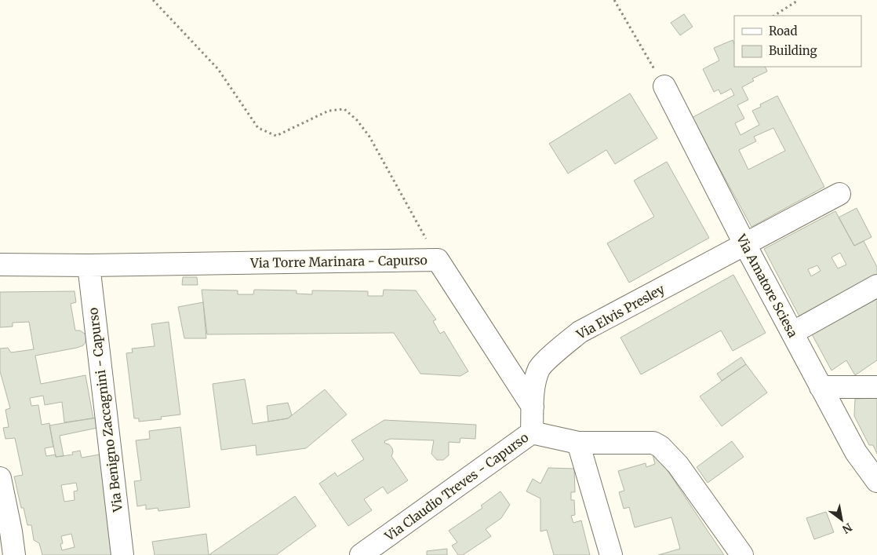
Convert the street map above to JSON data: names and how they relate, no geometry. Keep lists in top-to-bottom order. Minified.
{"streets":{"street":["Via Torre Marinara - Capurso","Via Amatore Sciesa","Via Elvis Presley","Via Benigno Zaccagnini - Capurso","Via Claudio Treves - Capurso"]},"crossings":[["Via Torre Marinara - Capurso","Via Elvis Presley"],["Via Torre Marinara - Capurso","Via Benigno Zaccagnini - Capurso"],["Via Amatore Sciesa","Via Elvis Presley"],["Via Elvis Presley","Via Claudio Treves - Capurso"]],"legend":["Road","Building"],"north":"bottom right"}
